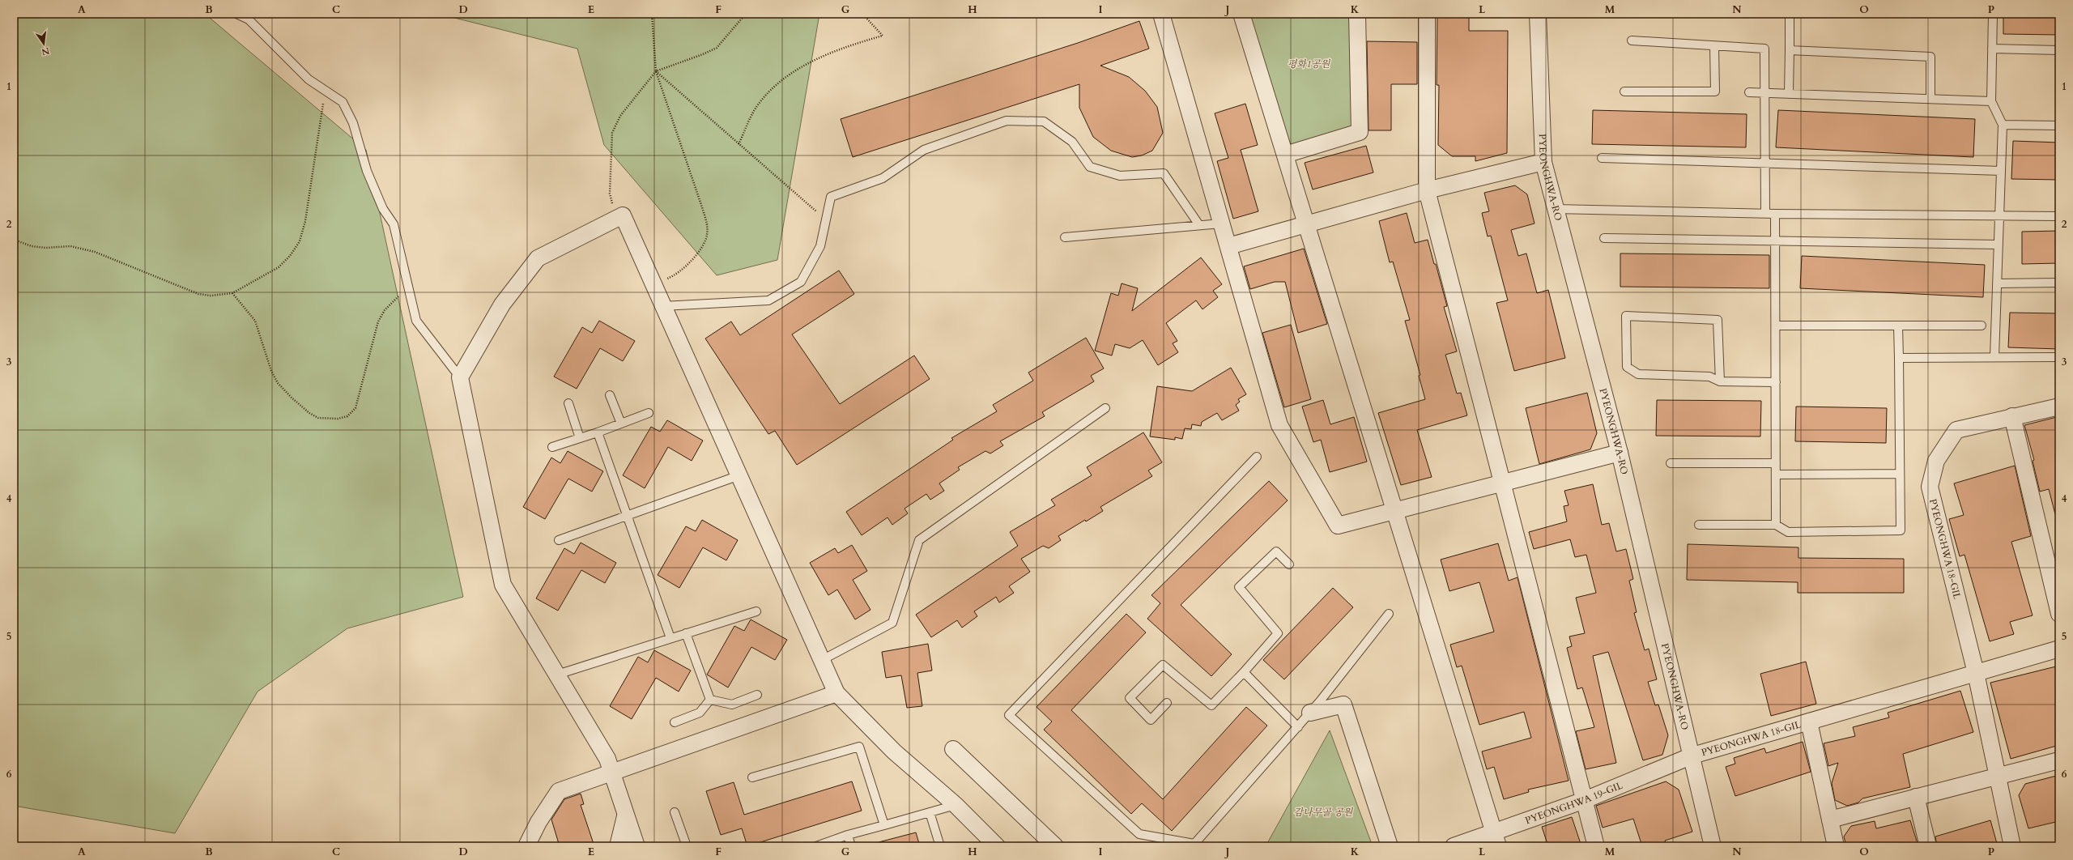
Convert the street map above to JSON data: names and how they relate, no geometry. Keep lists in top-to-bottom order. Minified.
{"streets":{"street":["PYEONGHWA-RO","PYEONGHWA 18-GIL","PYEONGHWA 19-GIL"]},"crossings":[["PYEONGHWA-RO","PYEONGHWA 18-GIL"],["PYEONGHWA-RO","PYEONGHWA 19-GIL"],["PYEONGHWA 18-GIL","PYEONGHWA 19-GIL"]],"parks":["평화1공원","감나무골 공원"],"north":"bottom","grid":{"columns":["A","B","C","D","E","F","G","H","I","J","K","L","M","N","O","P"],"rows":["1","2","3","4","5","6"]}}
